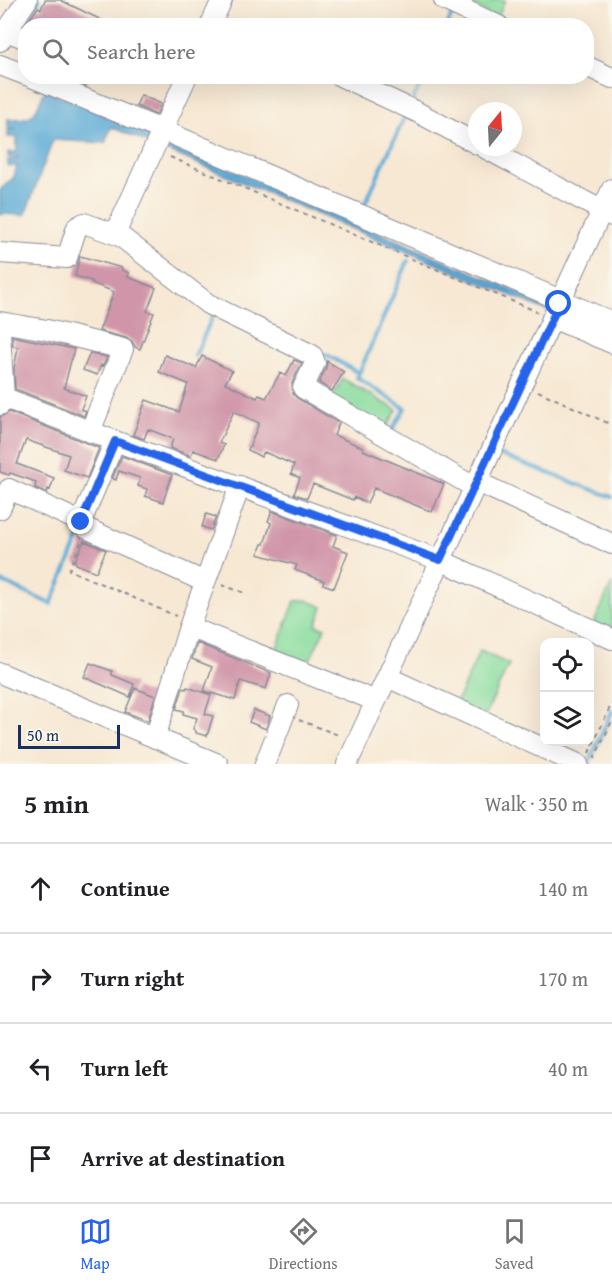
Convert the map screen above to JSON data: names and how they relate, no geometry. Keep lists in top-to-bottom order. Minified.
{"scale_bar":"50 m","north":"top","page":{"search":"Search here","scale":"50 m","heading":["5 min","Walk · 350 m"],"list":[["Continue","140 m"],["Turn right","170 m"],["Turn left","40 m"],"Arrive at destination"],"nav":["Map","Directions","Saved"]}}
